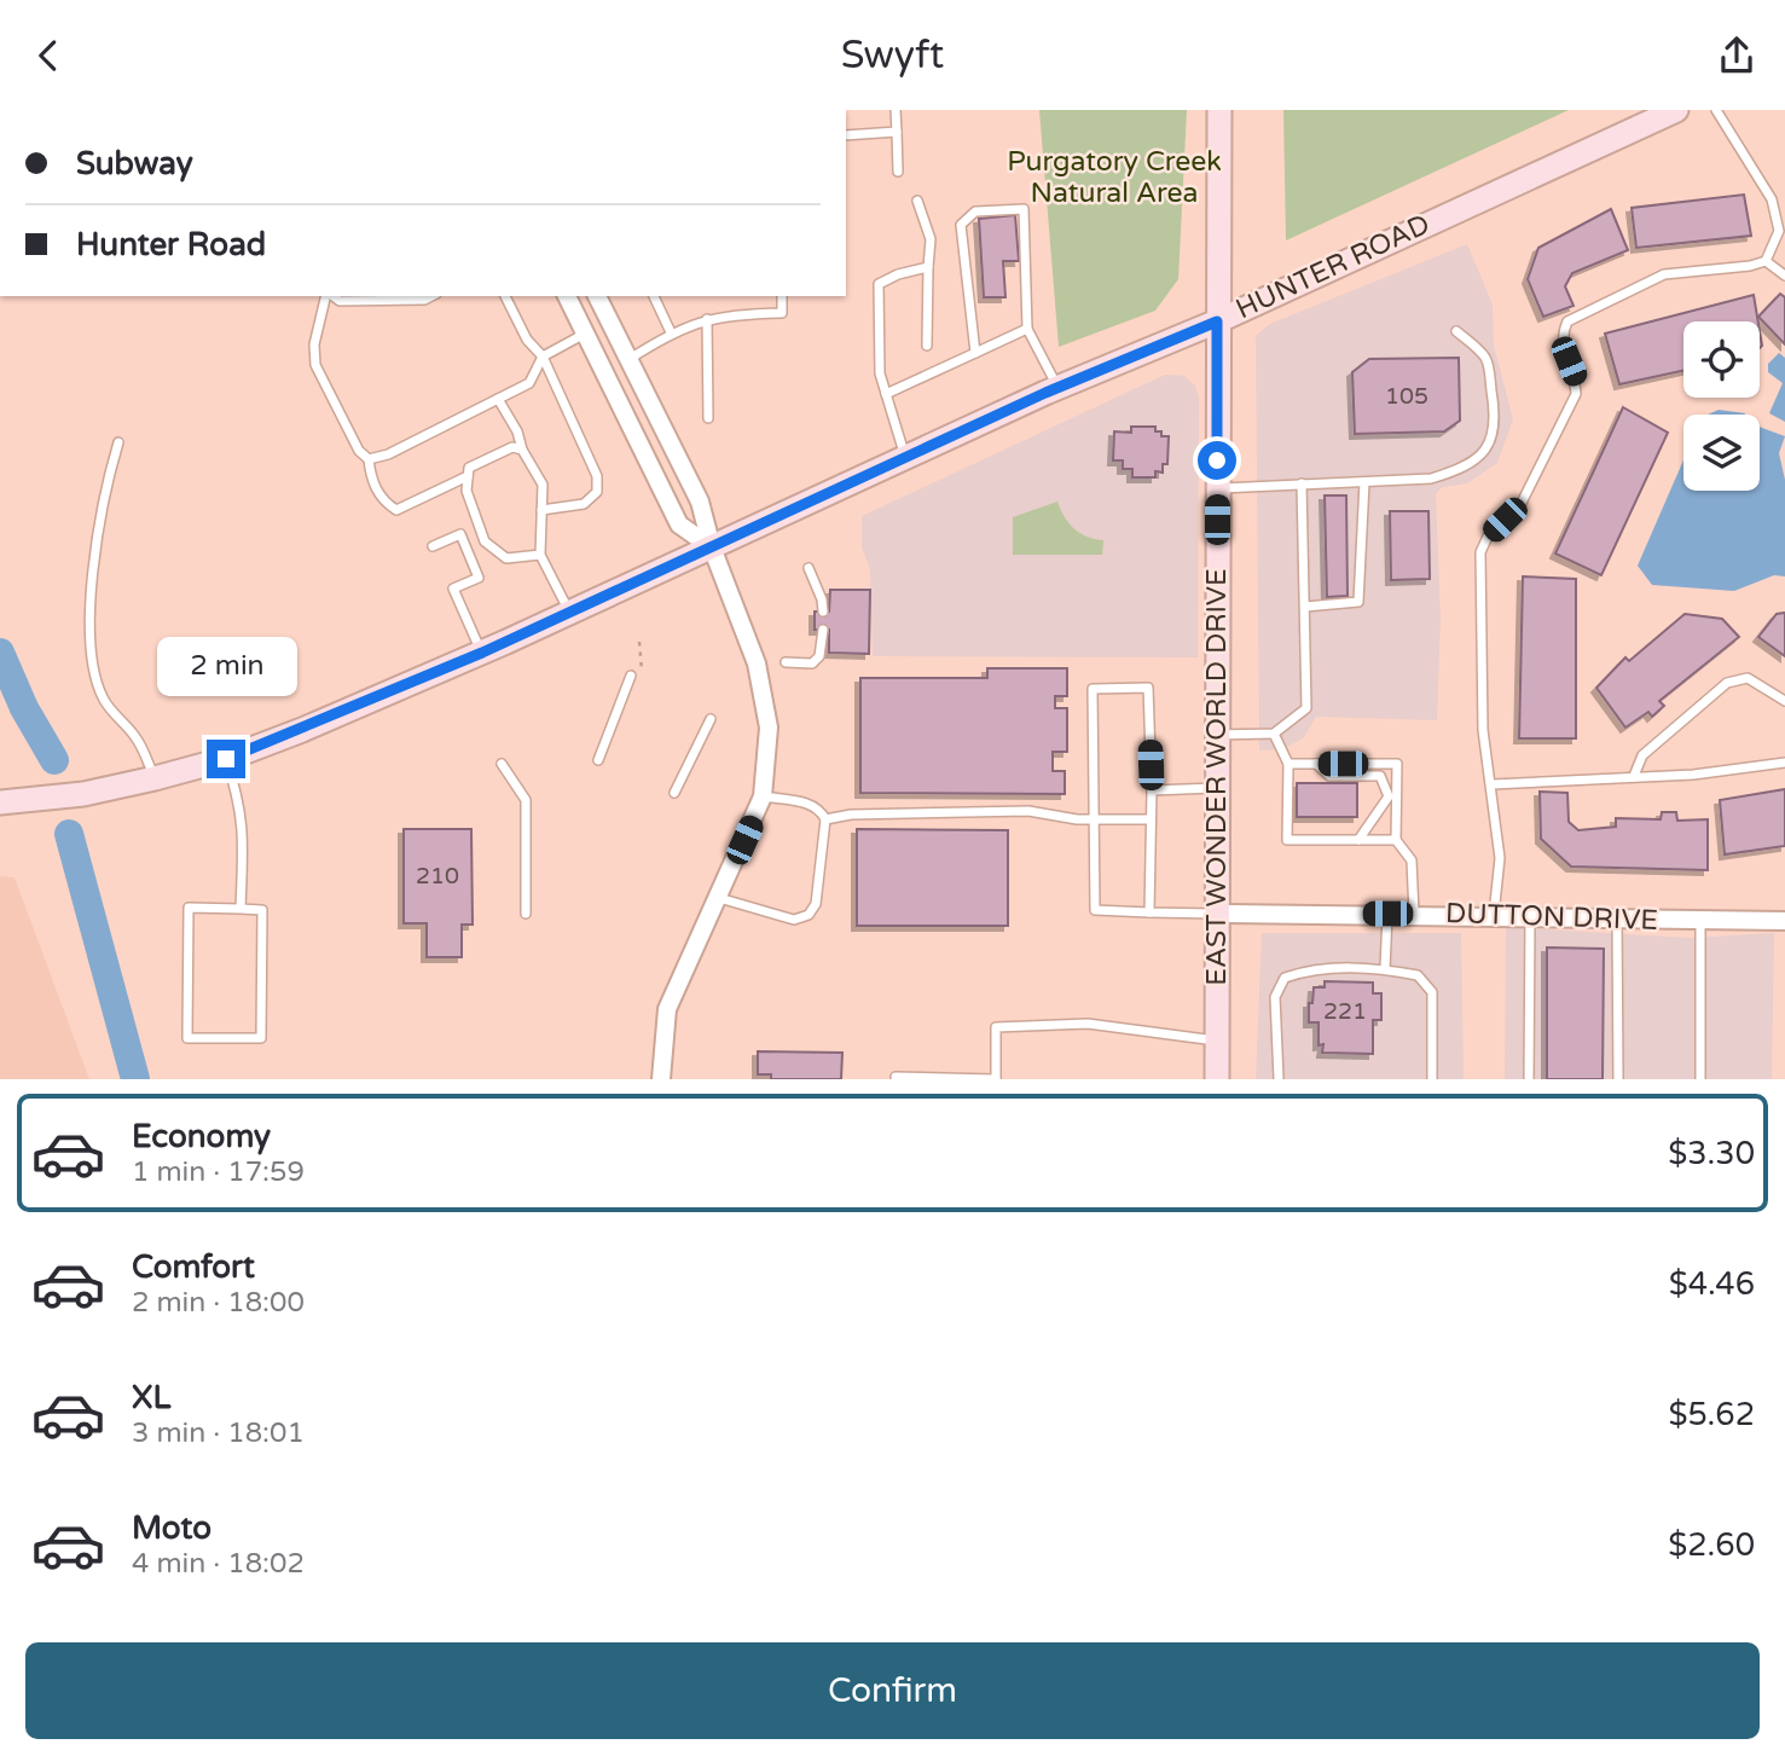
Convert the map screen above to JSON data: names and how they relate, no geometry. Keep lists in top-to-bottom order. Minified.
{"streets":{"main road":["HUNTER ROAD","EAST WONDER WORLD DRIVE"],"street":["DUTTON DRIVE"]},"crossings":[["HUNTER ROAD","EAST WONDER WORLD DRIVE"],["EAST WONDER WORLD DRIVE","DUTTON DRIVE"]],"parks":["Purgatory Creek Natural Area"],"house_numbers":["105","210","221"],"page":{"header":"Swyft","banner":["Subway","Hunter Road"],"bubble":"2 min","list":[{"name":"Economy","note":"1 min · 17:59","value":"$3.30"},{"name":"Comfort","note":"2 min · 18:00","value":"$4.46"},{"name":"XL","note":"3 min · 18:01","value":"$5.62"},{"name":"Moto","note":"4 min · 18:02","value":"$2.60"}],"buttons":"Confirm"}}
